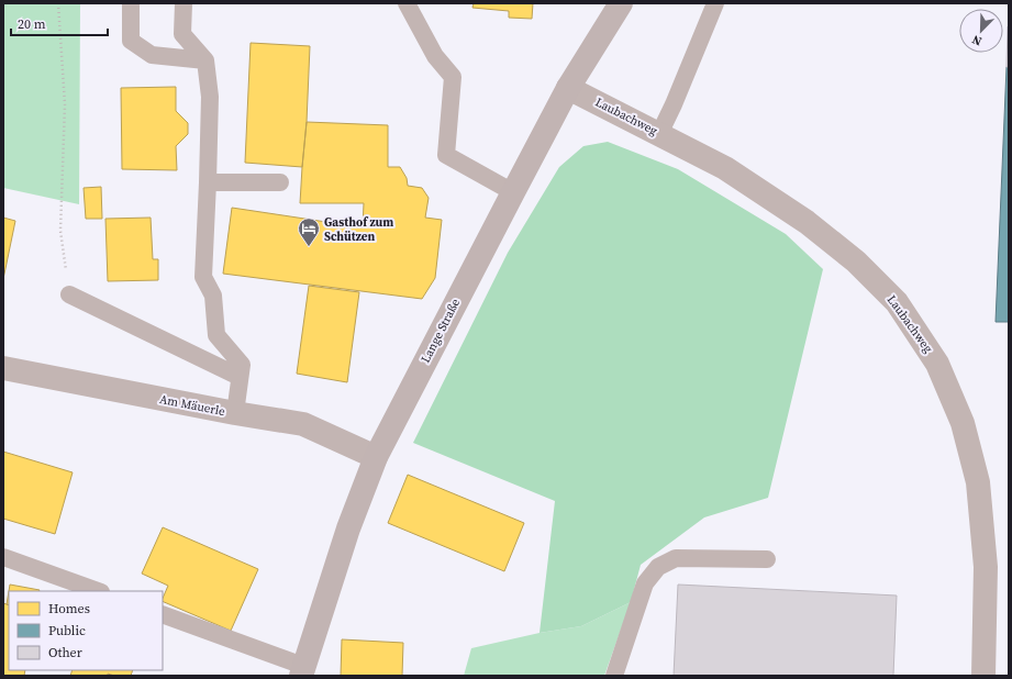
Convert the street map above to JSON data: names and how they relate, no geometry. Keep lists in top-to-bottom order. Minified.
{"streets":{"street":["Laubachweg","Lange Straße","Am Mäuerle"]},"crossings":[["Laubachweg","Lange Straße"],["Lange Straße","Am Mäuerle"]],"places":{"hotel":["Gasthof zum Schützen"]},"legend":["Homes","Public","Other"],"scale_bar":"20 m","north":"bottom left"}
